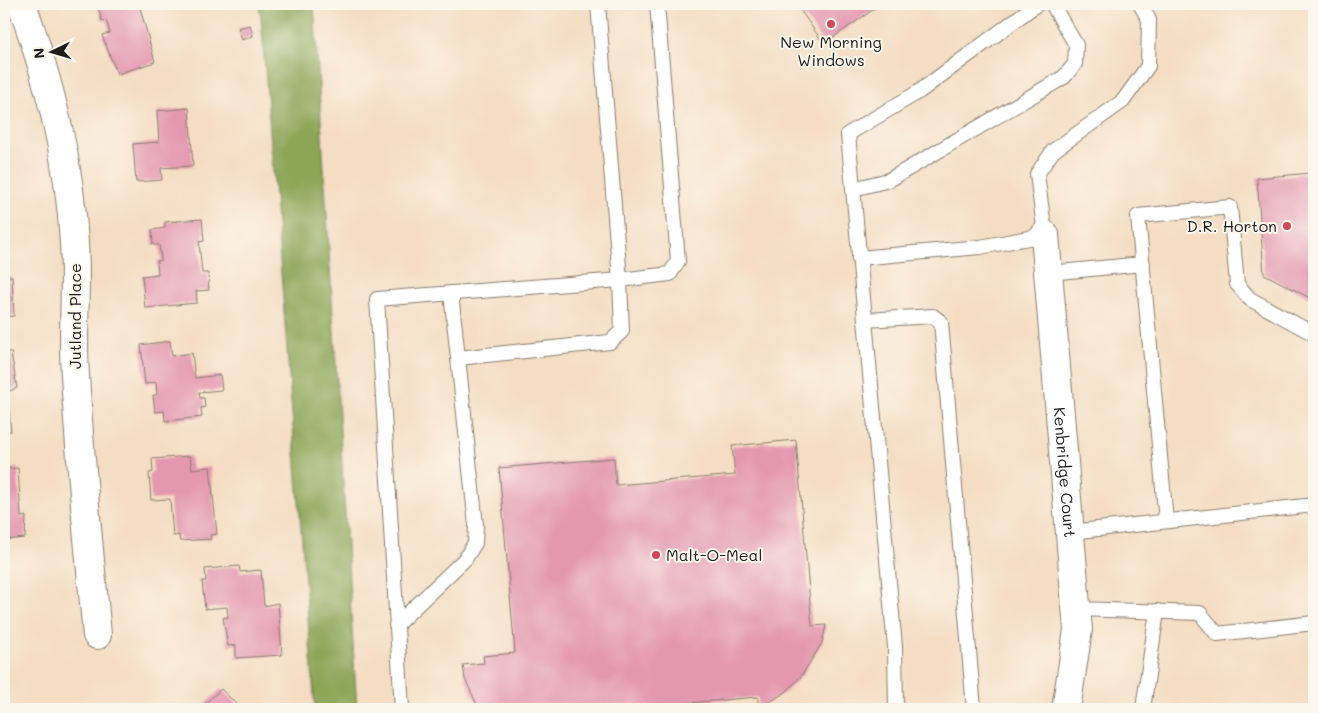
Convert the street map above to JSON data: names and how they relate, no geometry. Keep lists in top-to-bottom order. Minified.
{"streets":{"street":["Jutland Place","Kenbridge Court"]},"places":["New Morning Windows","D.R. Horton","Malt-O-Meal"],"north":"left"}
